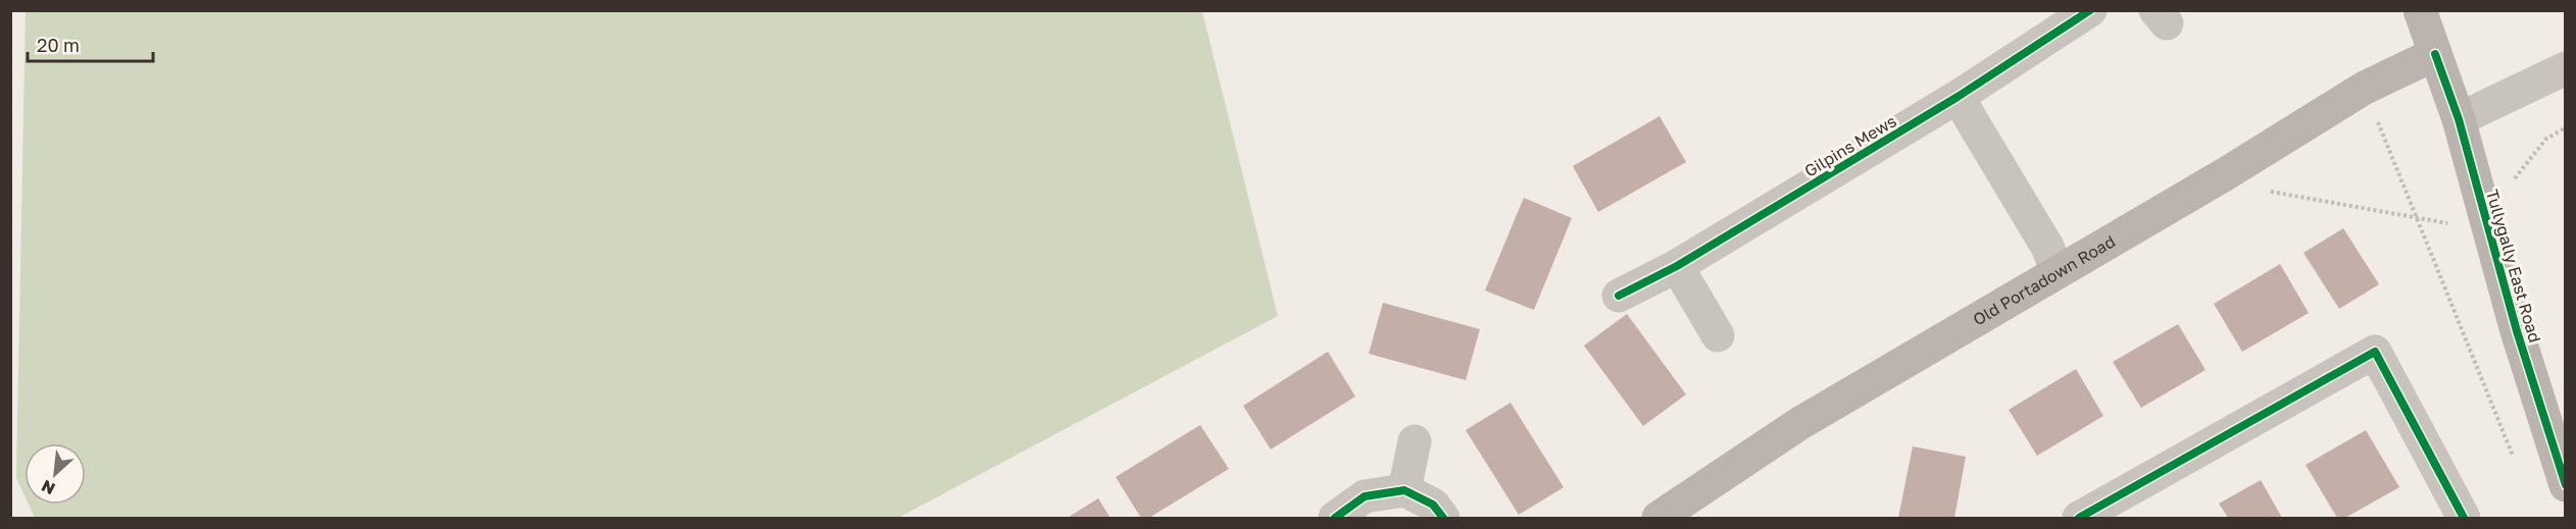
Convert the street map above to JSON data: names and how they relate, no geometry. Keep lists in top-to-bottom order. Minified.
{"streets":{"main road":["Tullygally East Road","Old Portadown Road"],"street":["Gilpins Mews"]},"crossings":[["Tullygally East Road","Old Portadown Road"]],"scale_bar":"20 m","north":"bottom left"}
